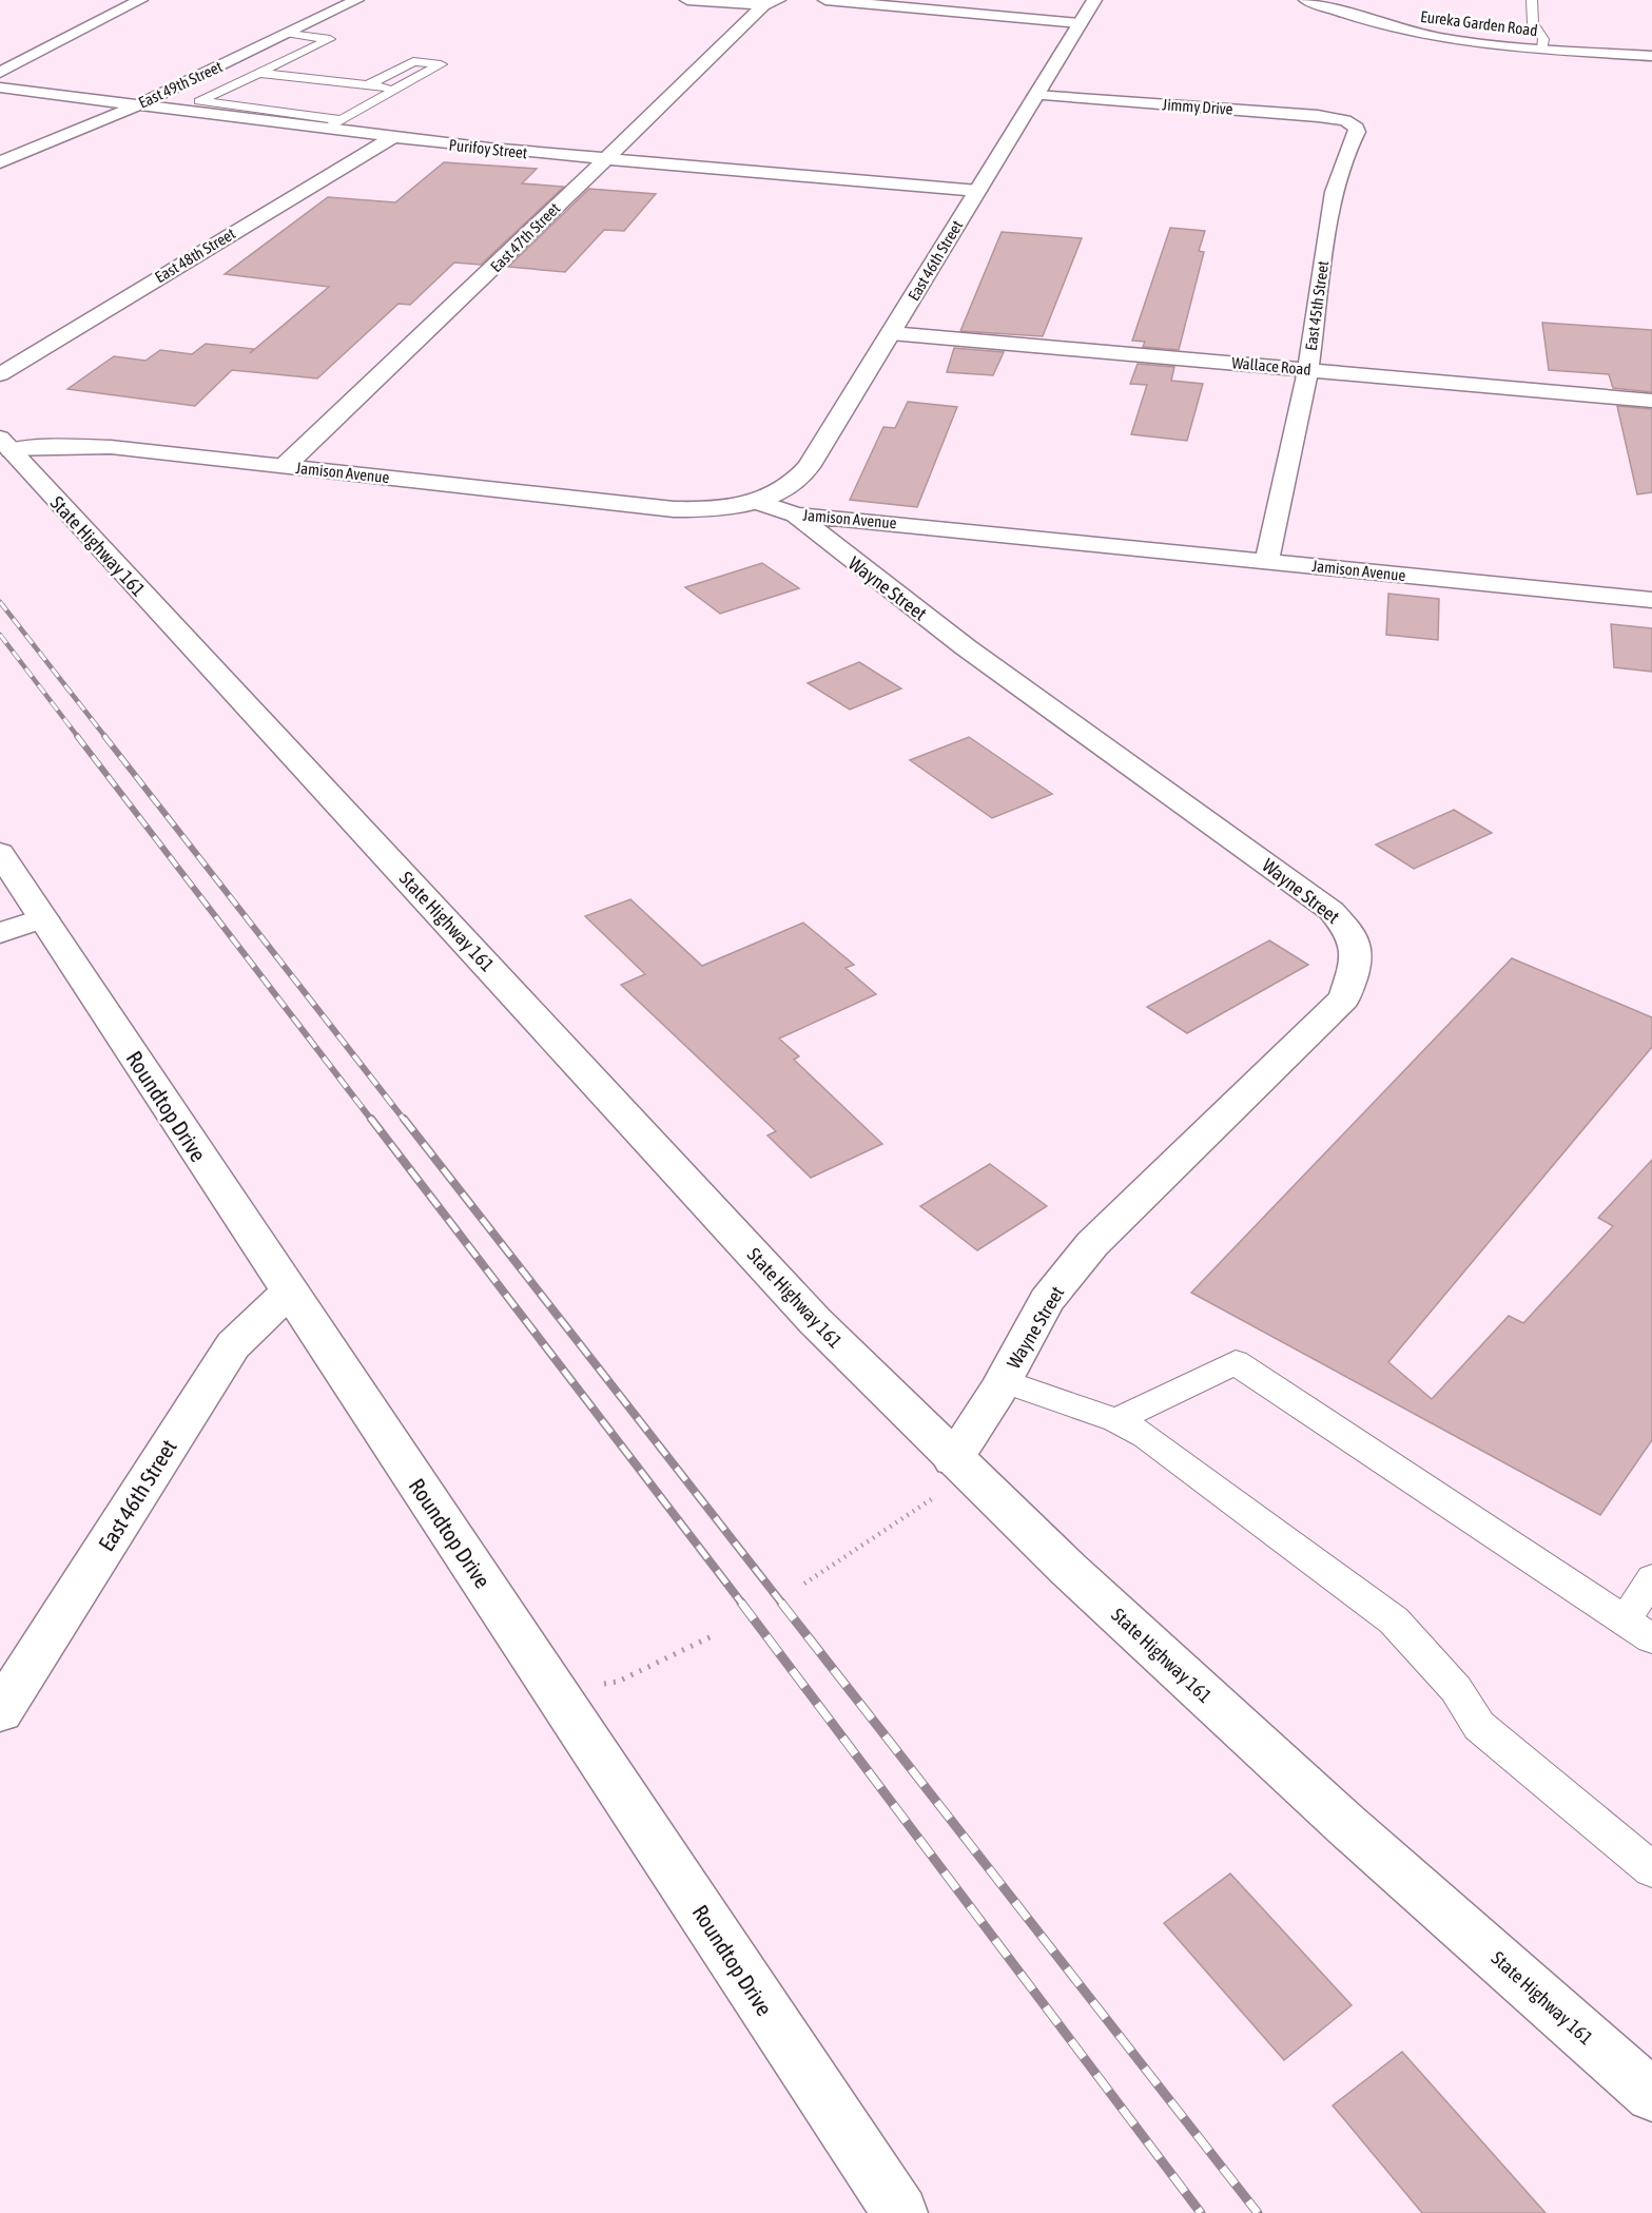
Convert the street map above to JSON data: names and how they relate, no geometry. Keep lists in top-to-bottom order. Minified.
{"streets":{"street":["Eureka Garden Road","East 49th Street","Jimmy Drive","Purifoy Street","East 47th Street","East 48th Street","East 46th Street","East 45th Street","Wallace Road","Jamison Avenue","State Highway 161","Wayne Street","Roundtop Drive"]},"crossings":[["East 49th Street","Purifoy Street"],["Jimmy Drive","East 46th Street"],["Jimmy Drive","East 45th Street"],["Purifoy Street","East 47th Street"],["Purifoy Street","East 48th Street"],["Purifoy Street","East 46th Street"],["East 47th Street","Jamison Avenue"],["East 46th Street","Wallace Road"],["East 46th Street","Jamison Avenue"],["East 46th Street","Roundtop Drive"],["East 45th Street","Wallace Road"],["East 45th Street","Jamison Avenue"],["Jamison Avenue","State Highway 161"],["Jamison Avenue","Wayne Street"],["State Highway 161","Wayne Street"]]}
